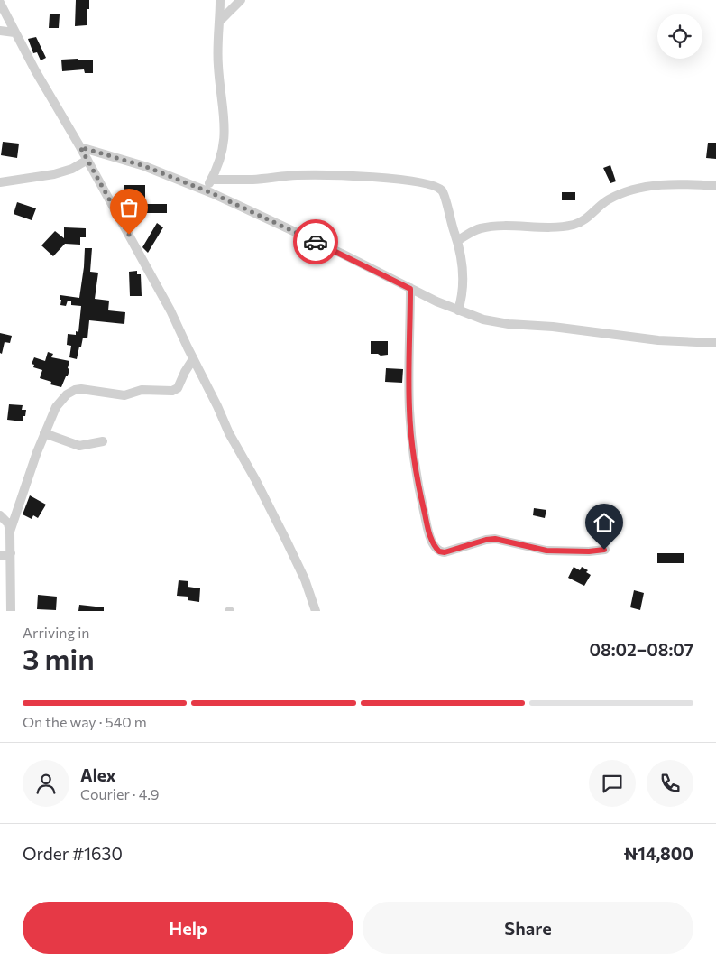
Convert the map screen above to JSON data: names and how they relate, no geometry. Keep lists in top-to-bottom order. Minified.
{"page":{"heading":["3 min","Arriving in","08:02–08:07"],"panel":["Alex","Courier · 4.9","Order #1630","₦14,800"],"bar":"On the way · 540 m","buttons":["Help","Share"]}}
